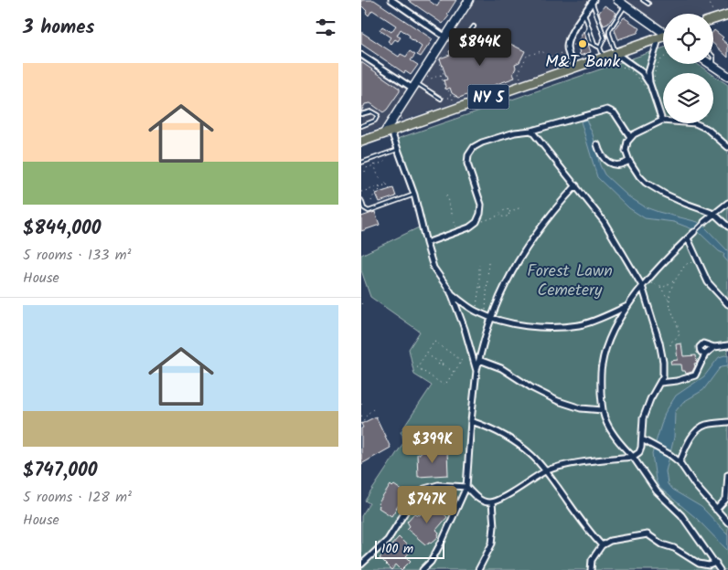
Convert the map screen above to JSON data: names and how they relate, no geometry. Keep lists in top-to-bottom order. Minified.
{"streets":{"main road":["NY 5"]},"parks":["Forest Lawn Cemetery"],"places":["M&T Bank"],"scale_bar":"100 m","page":{"heading":"3 homes","price":["$844K","$399K","$747K"],"list":[{"name":"$844,000","note":"5 rooms · 133 m² · House"},{"name":"$747,000","note":"5 rooms · 128 m² · House"}],"scale":"100 m"}}
